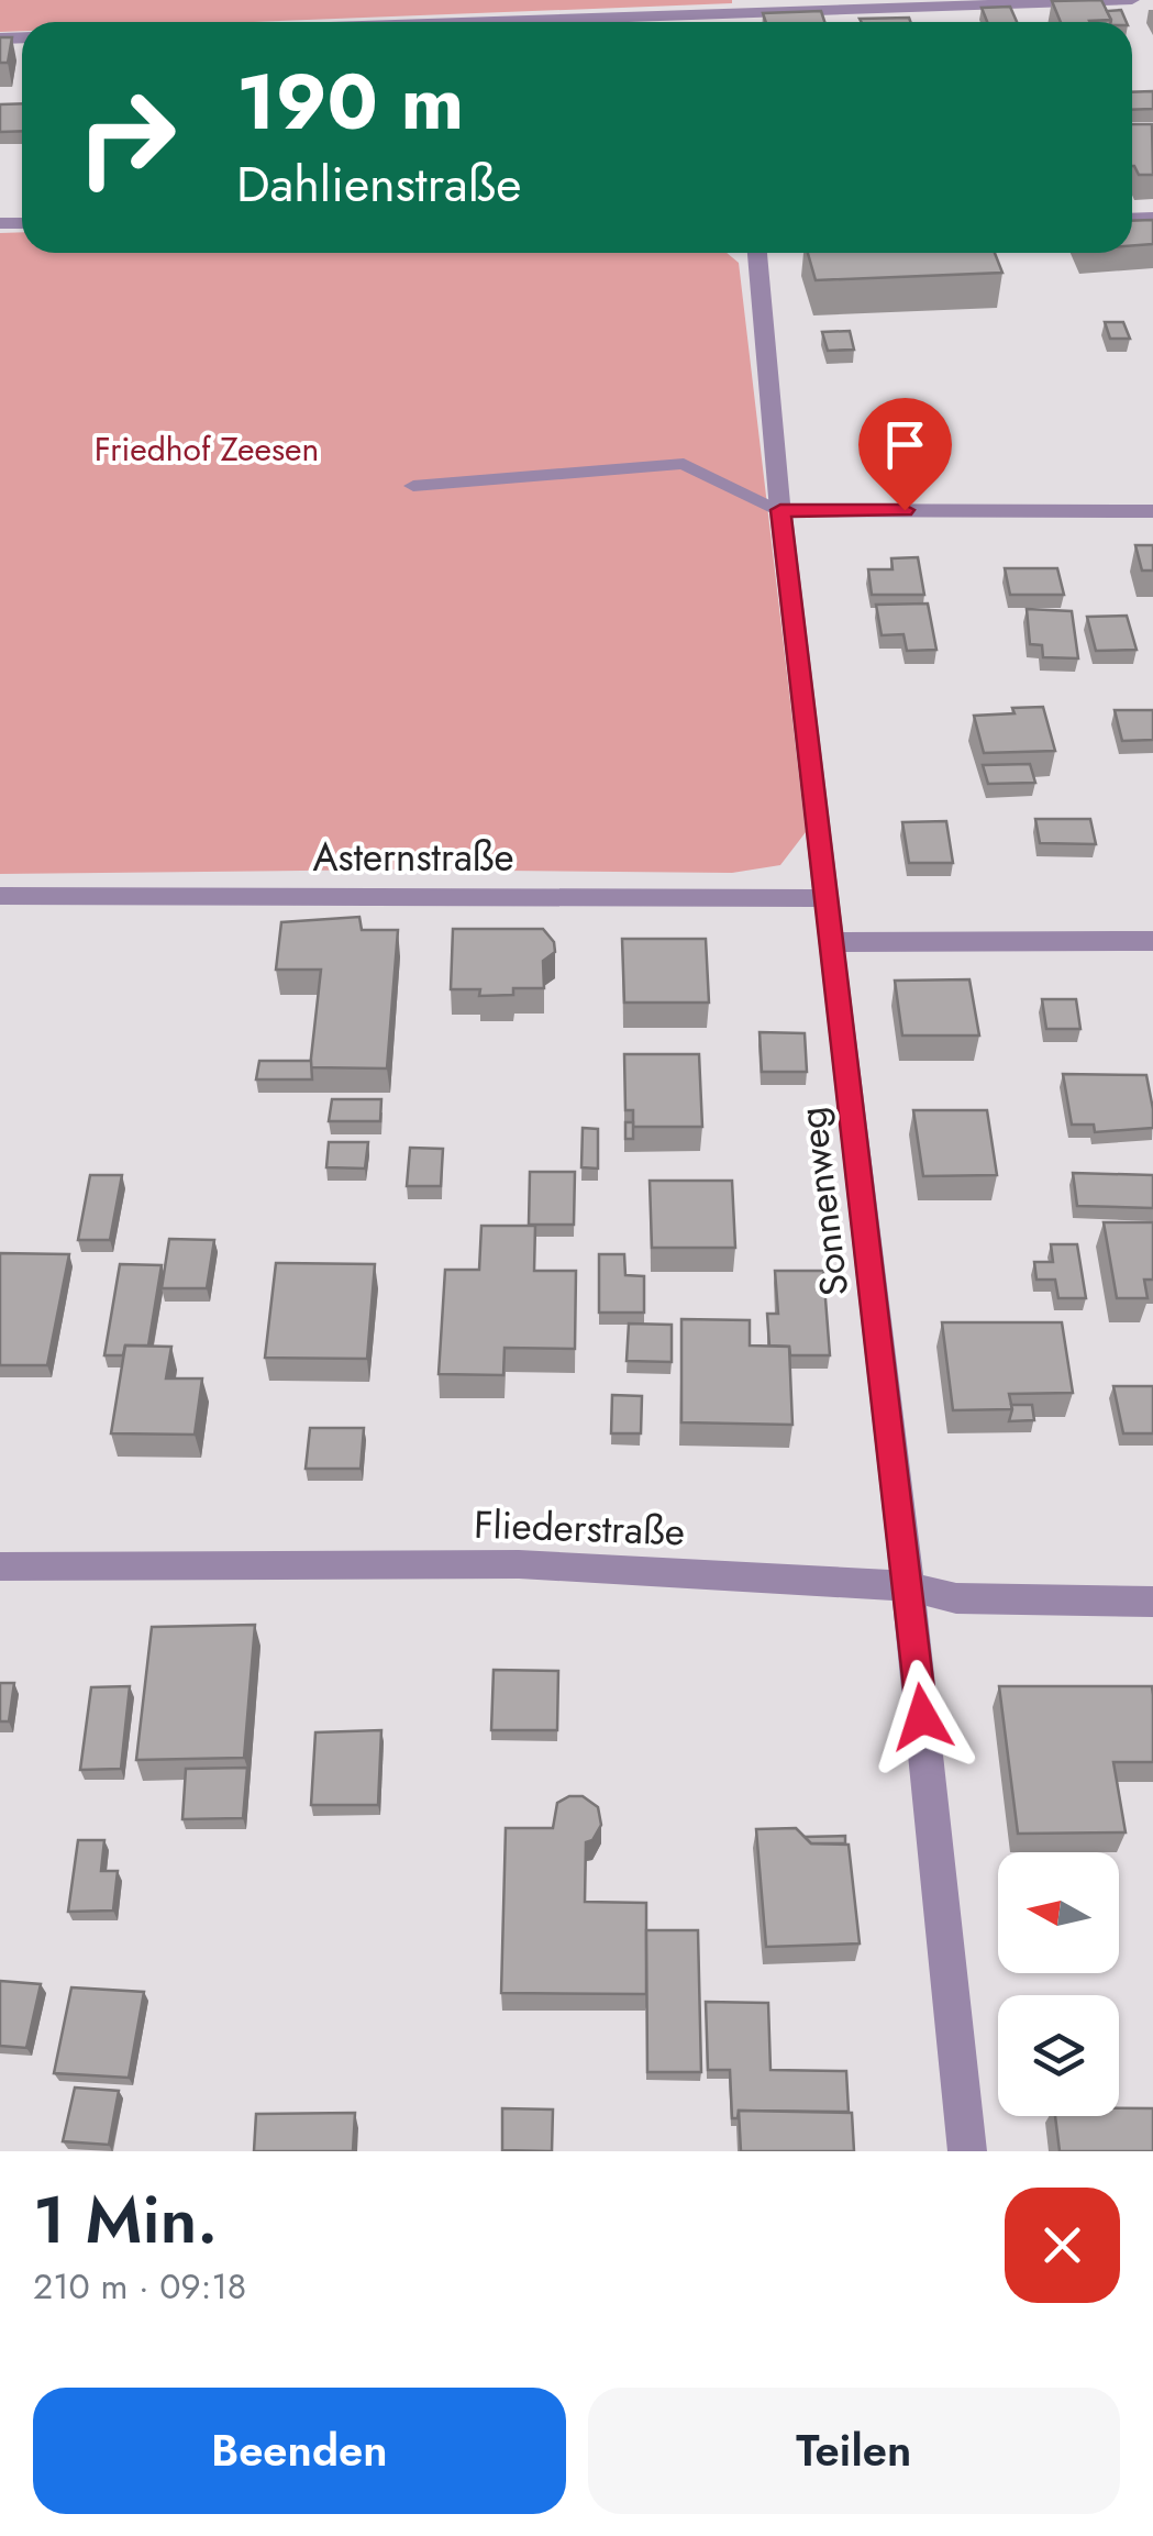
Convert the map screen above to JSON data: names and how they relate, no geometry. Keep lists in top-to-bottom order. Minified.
{"streets":{"street":["Asternstraße","Sonnenweg","Fliederstraße"]},"crossings":[["Asternstraße","Sonnenweg"],["Sonnenweg","Fliederstraße"]],"parks":["Friedhof Zeesen"],"north":"left","page":{"turn":["190 m","Dahlienstraße"],"heading":["1 Min.","210 m · 09:18"],"buttons":["Beenden","Teilen"]}}
